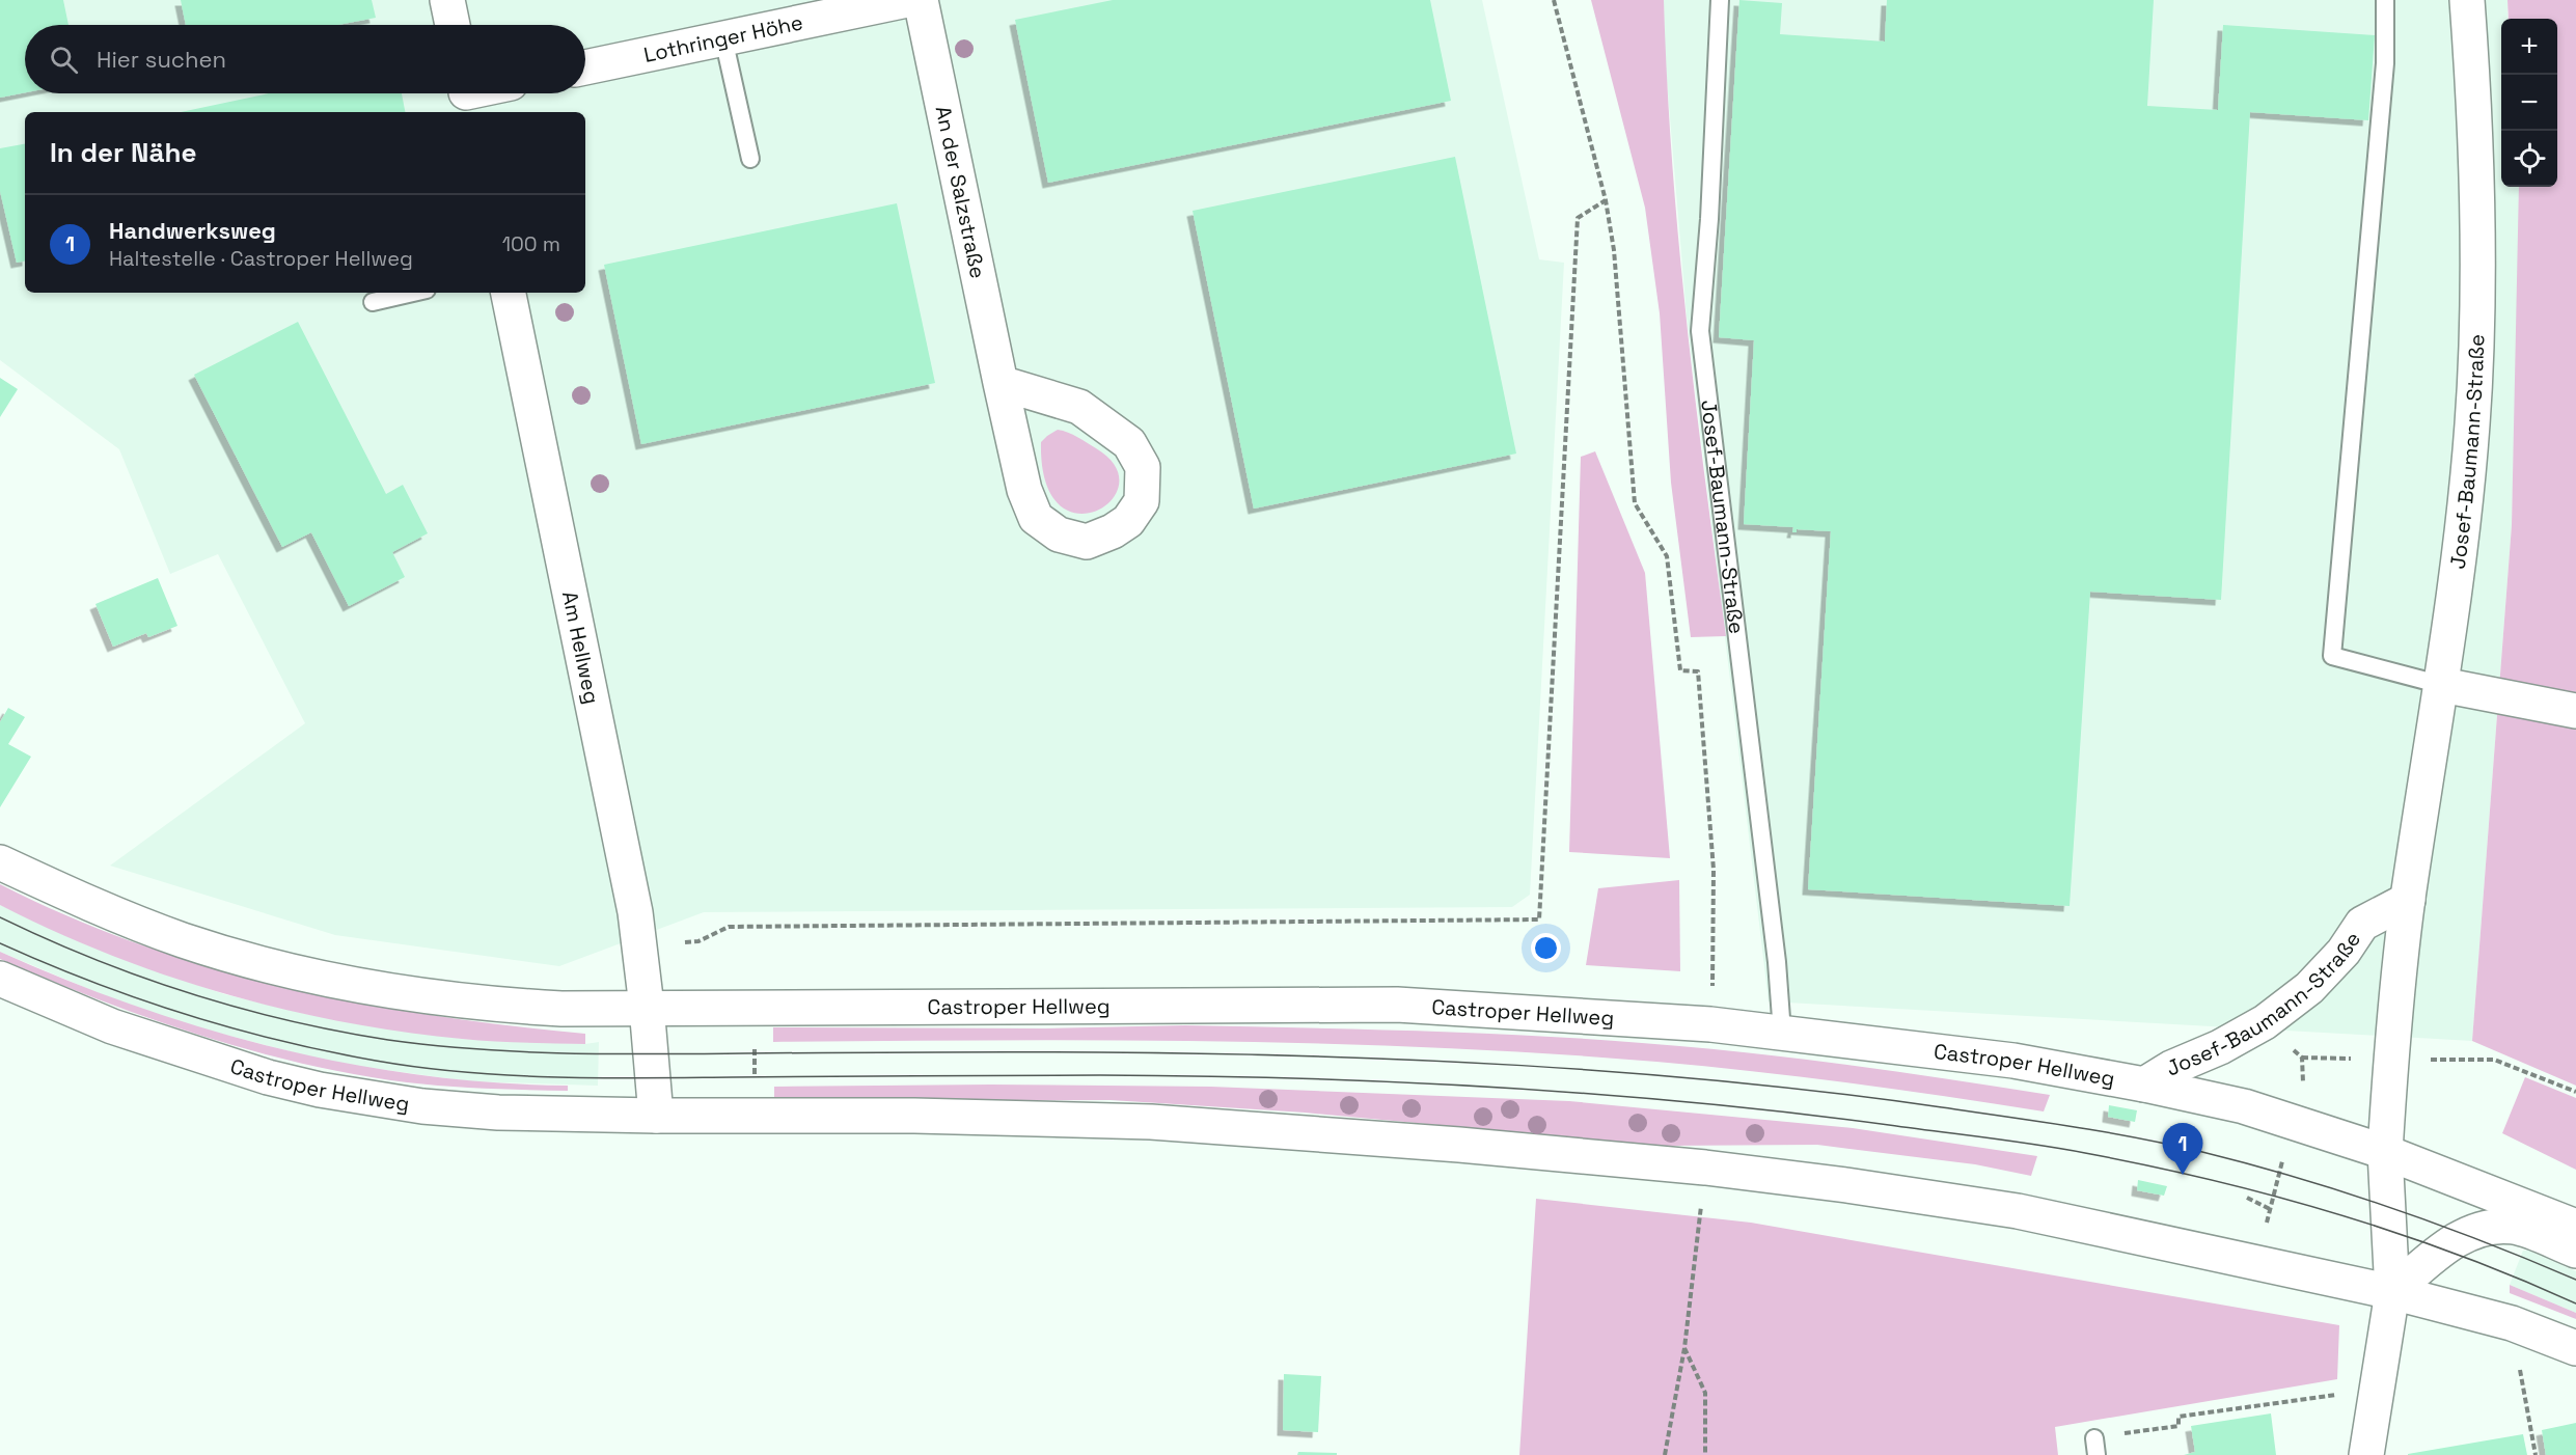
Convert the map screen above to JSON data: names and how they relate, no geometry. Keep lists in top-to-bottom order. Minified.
{"streets":{"main road":["Lothringer Höhe","An der Salzstraße","Josef-Baumann-Straße","Am Hellweg","Castroper Hellweg"]},"crossings":[["Josef-Baumann-Straße","Castroper Hellweg"],["Am Hellweg","Castroper Hellweg"]],"page":{"map_buttons":["+","−"],"search":"Hier suchen","heading":"In der Nähe","list":[{"mark":"1","name":"Handwerksweg","note":"Haltestelle · Castroper Hellweg","value":"100 m"}],"pins":"1"}}
